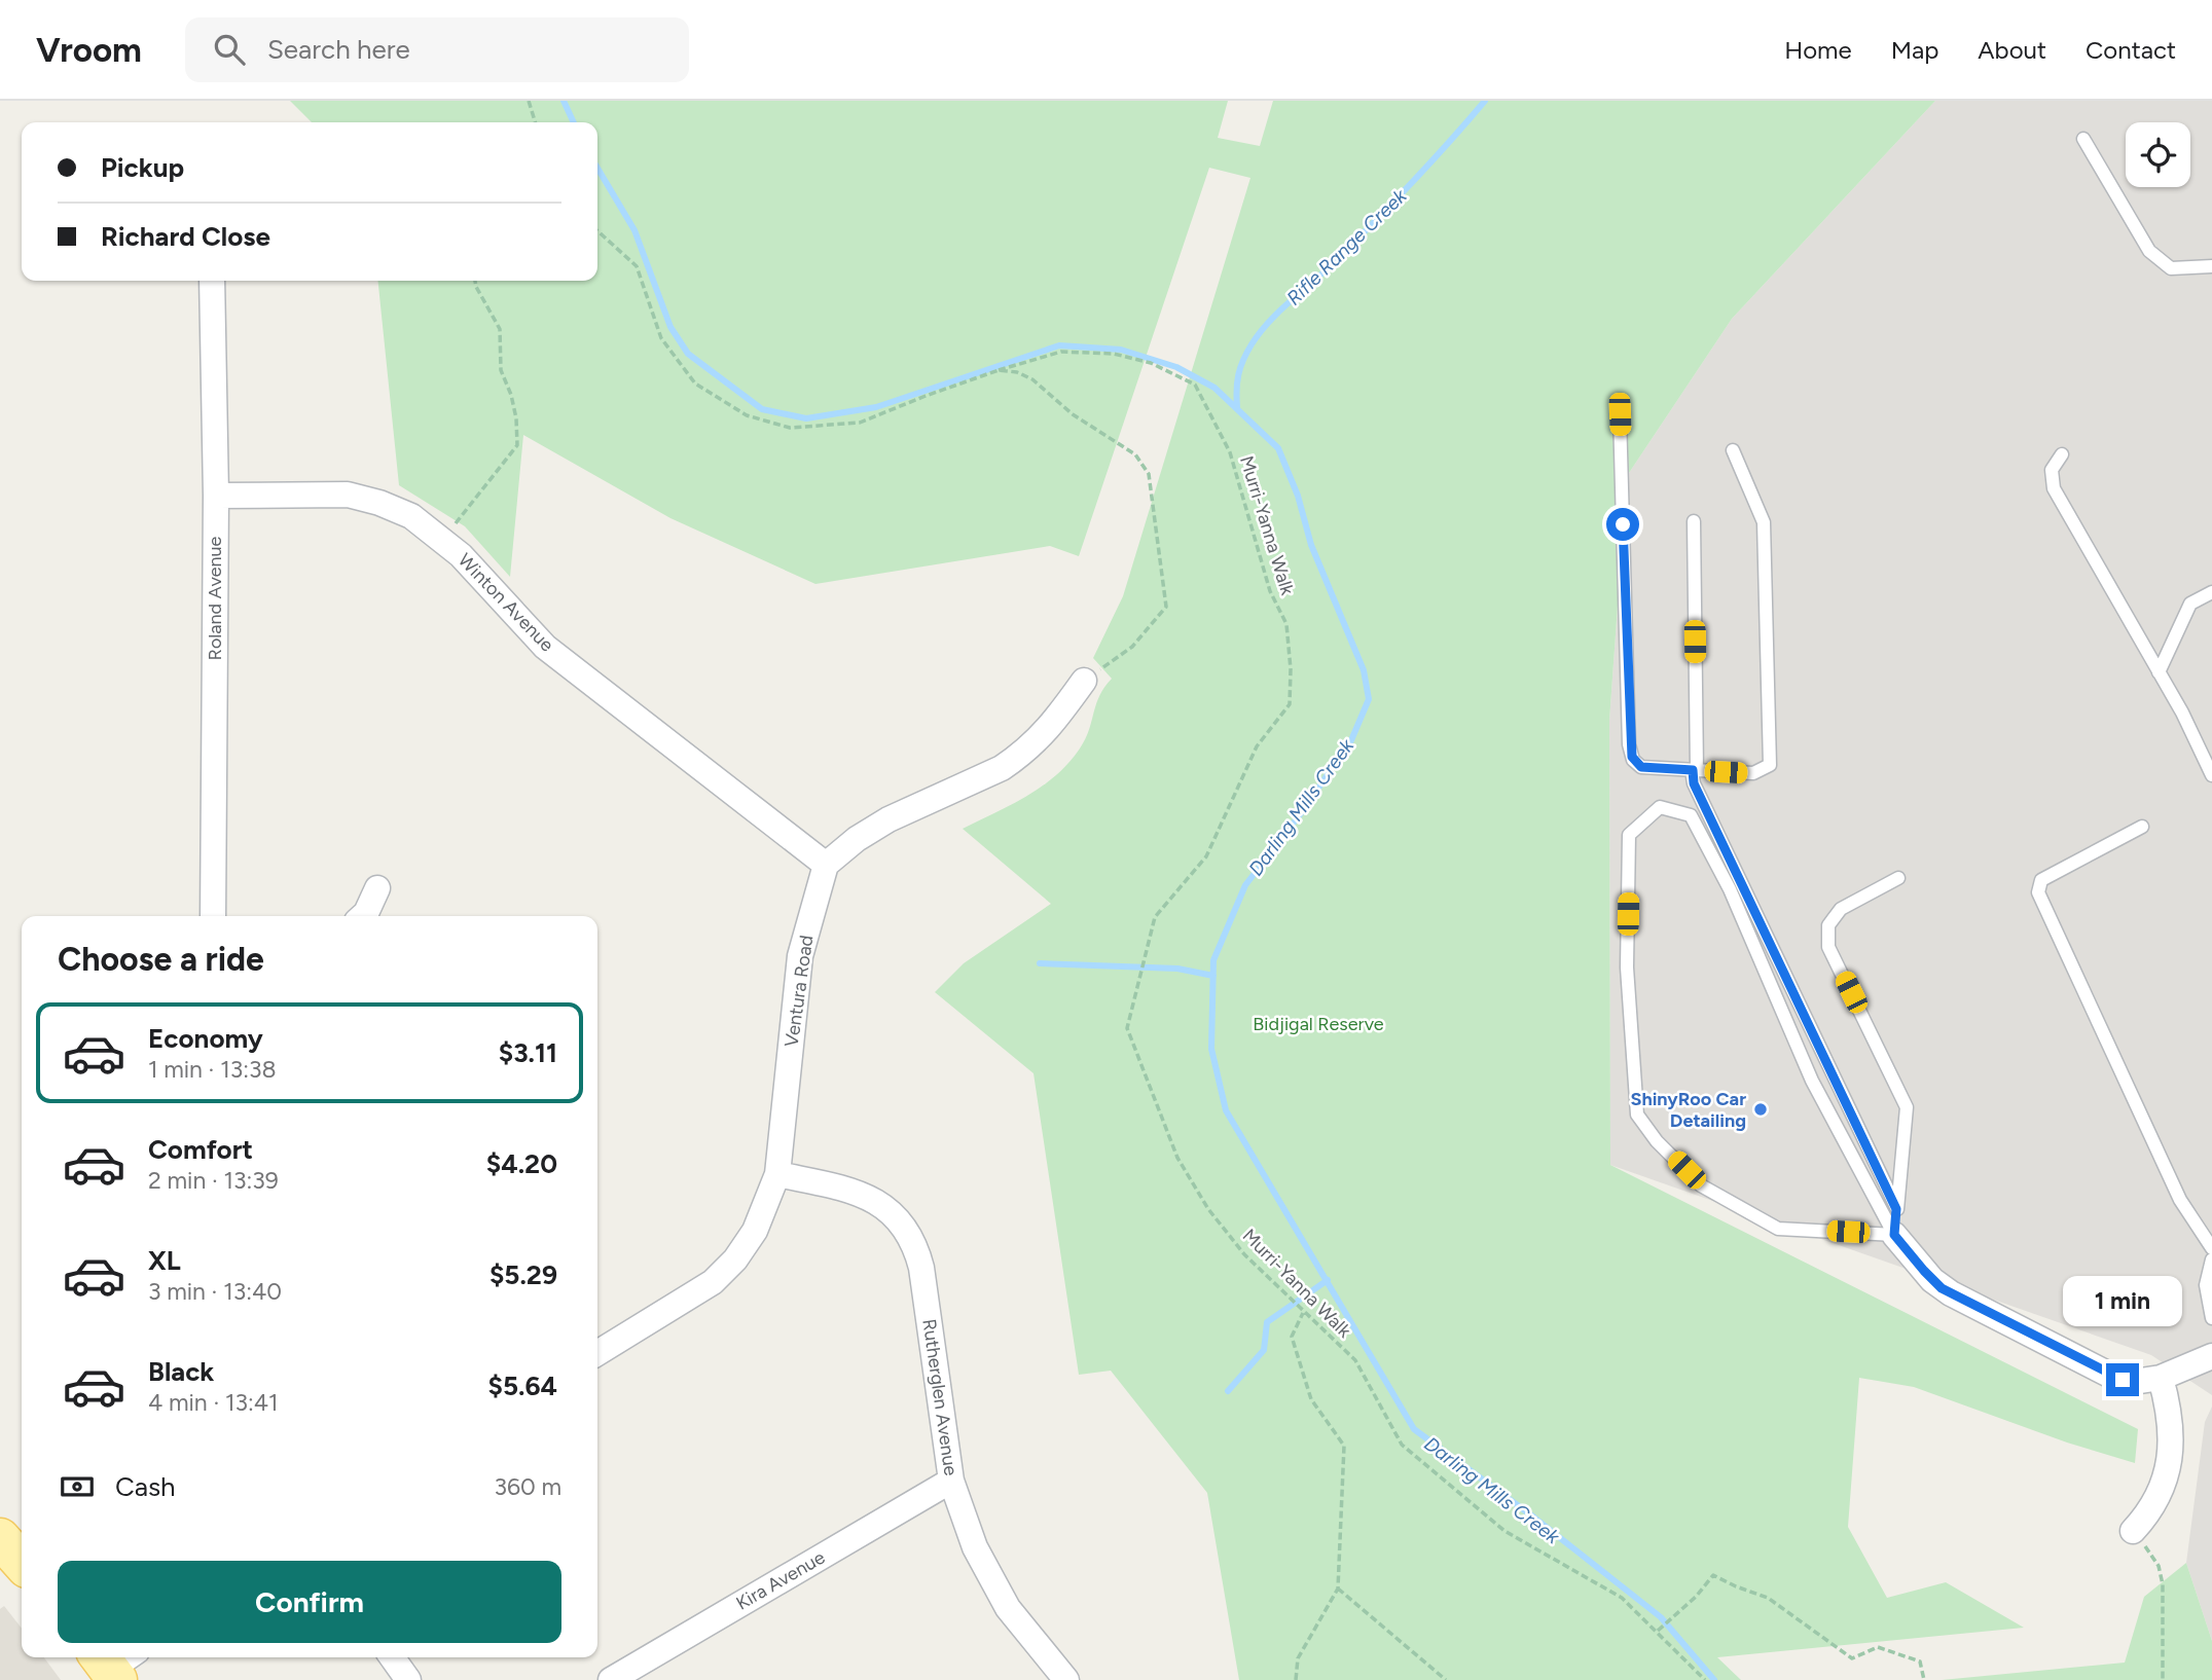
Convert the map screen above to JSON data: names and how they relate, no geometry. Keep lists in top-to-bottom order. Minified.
{"streets":{"street":["Roland Avenue","Winton Avenue","Ventura Road","Rutherglen Avenue","Kira Avenue"],"path":["Murri-Yanna Walk"]},"crossings":[["Roland Avenue","Winton Avenue"],["Winton Avenue","Ventura Road"],["Ventura Road","Rutherglen Avenue"],["Rutherglen Avenue","Kira Avenue"]],"water":["Rifle Range Creek","Darling Mills Creek"],"parks":["Bidjigal Reserve"],"places":["ShinyRoo Car Detailing"],"page":{"header":"Vroom","search":"Search here","nav":["Home","Map","About","Contact"],"banner":["Pickup","Richard Close"],"heading":"Choose a ride","list":[{"name":"Economy","note":"1 min · 13:38","value":"$3.11"},{"name":"Comfort","note":"2 min · 13:39","value":"$4.20"},{"name":"XL","note":"3 min · 13:40","value":"$5.29"},{"name":"Black","note":"4 min · 13:41","value":"$5.64"}],"bubble":"1 min","pay":["Cash","360 m"],"buttons":"Confirm"}}
